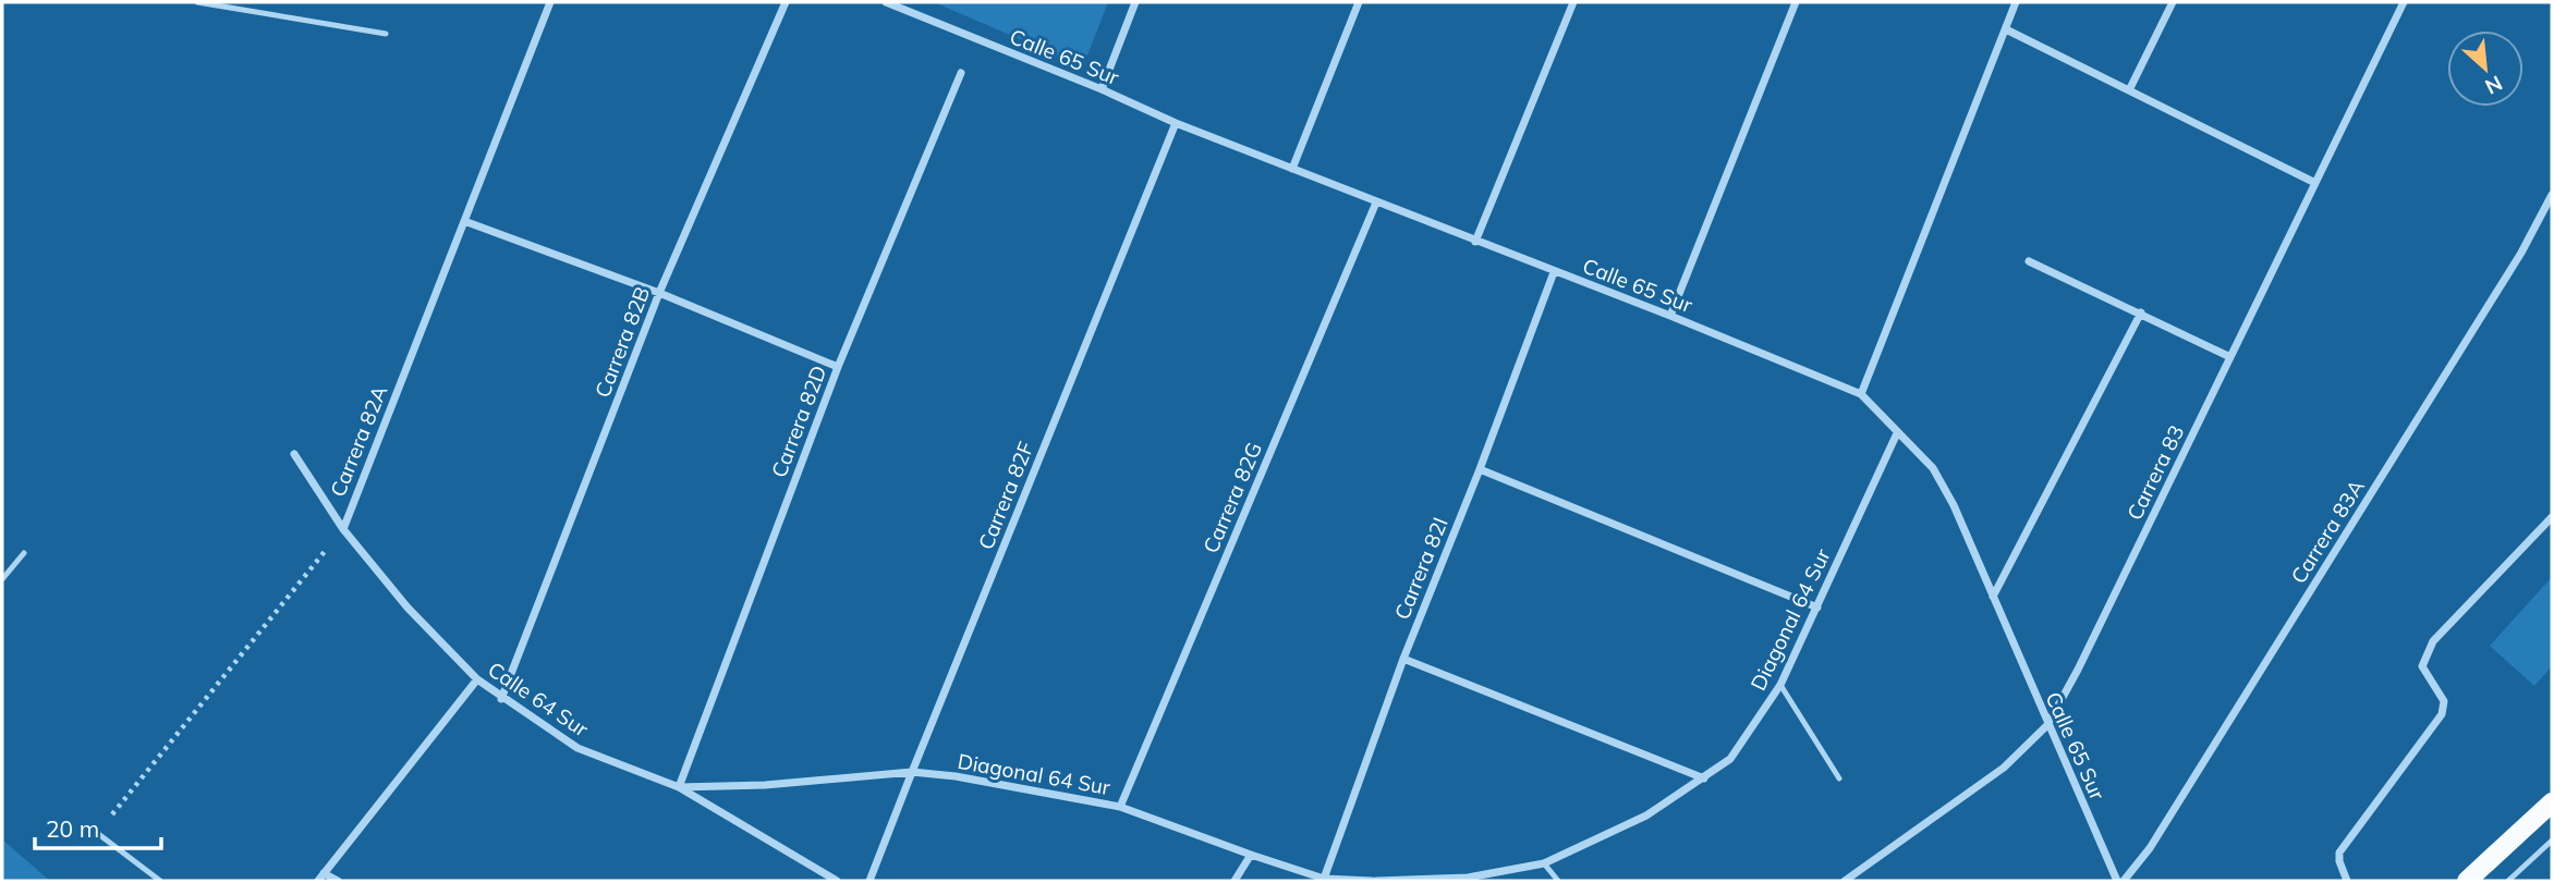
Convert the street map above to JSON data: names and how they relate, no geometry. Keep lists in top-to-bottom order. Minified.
{"streets":{"street":["Calle 65 Sur","Carrera 82B","Carrera 82D","Carrera 82A","Carrera 83","Carrera 82F","Carrera 82G","Carrera 83A","Carrera 82I","Diagonal 64 Sur","Calle 64 Sur"]},"crossings":[["Calle 65 Sur","Carrera 83"],["Calle 65 Sur","Carrera 82F"],["Calle 65 Sur","Carrera 82G"],["Calle 65 Sur","Carrera 82I"],["Calle 65 Sur","Diagonal 64 Sur"],["Carrera 82B","Calle 64 Sur"],["Carrera 82D","Diagonal 64 Sur"],["Carrera 82D","Calle 64 Sur"],["Carrera 82A","Calle 64 Sur"],["Carrera 82F","Diagonal 64 Sur"],["Carrera 82G","Diagonal 64 Sur"],["Carrera 82I","Diagonal 64 Sur"],["Diagonal 64 Sur","Calle 64 Sur"]],"scale_bar":"20 m","north":"bottom right"}
